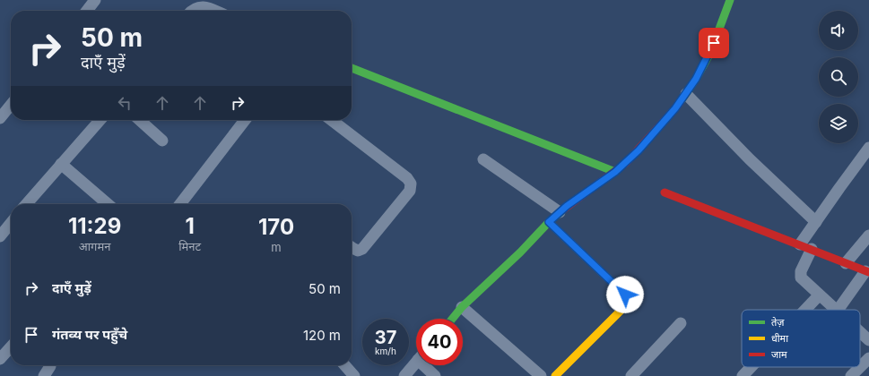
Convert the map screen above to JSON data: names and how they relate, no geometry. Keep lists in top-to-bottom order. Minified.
{"legend":["तेज़","धीमा","जाम"],"page":{"turn":["50 m","दाएँ मुड़ें"],"eta":["11:29","आगमन","1","मिनट","170","m"],"list":[{"name":"दाएँ मुड़ें","value":"50 m"},{"name":"गंतव्य पर पहुँचे","value":"120 m"}],"speed":"37 km/h","limit":"40"}}
